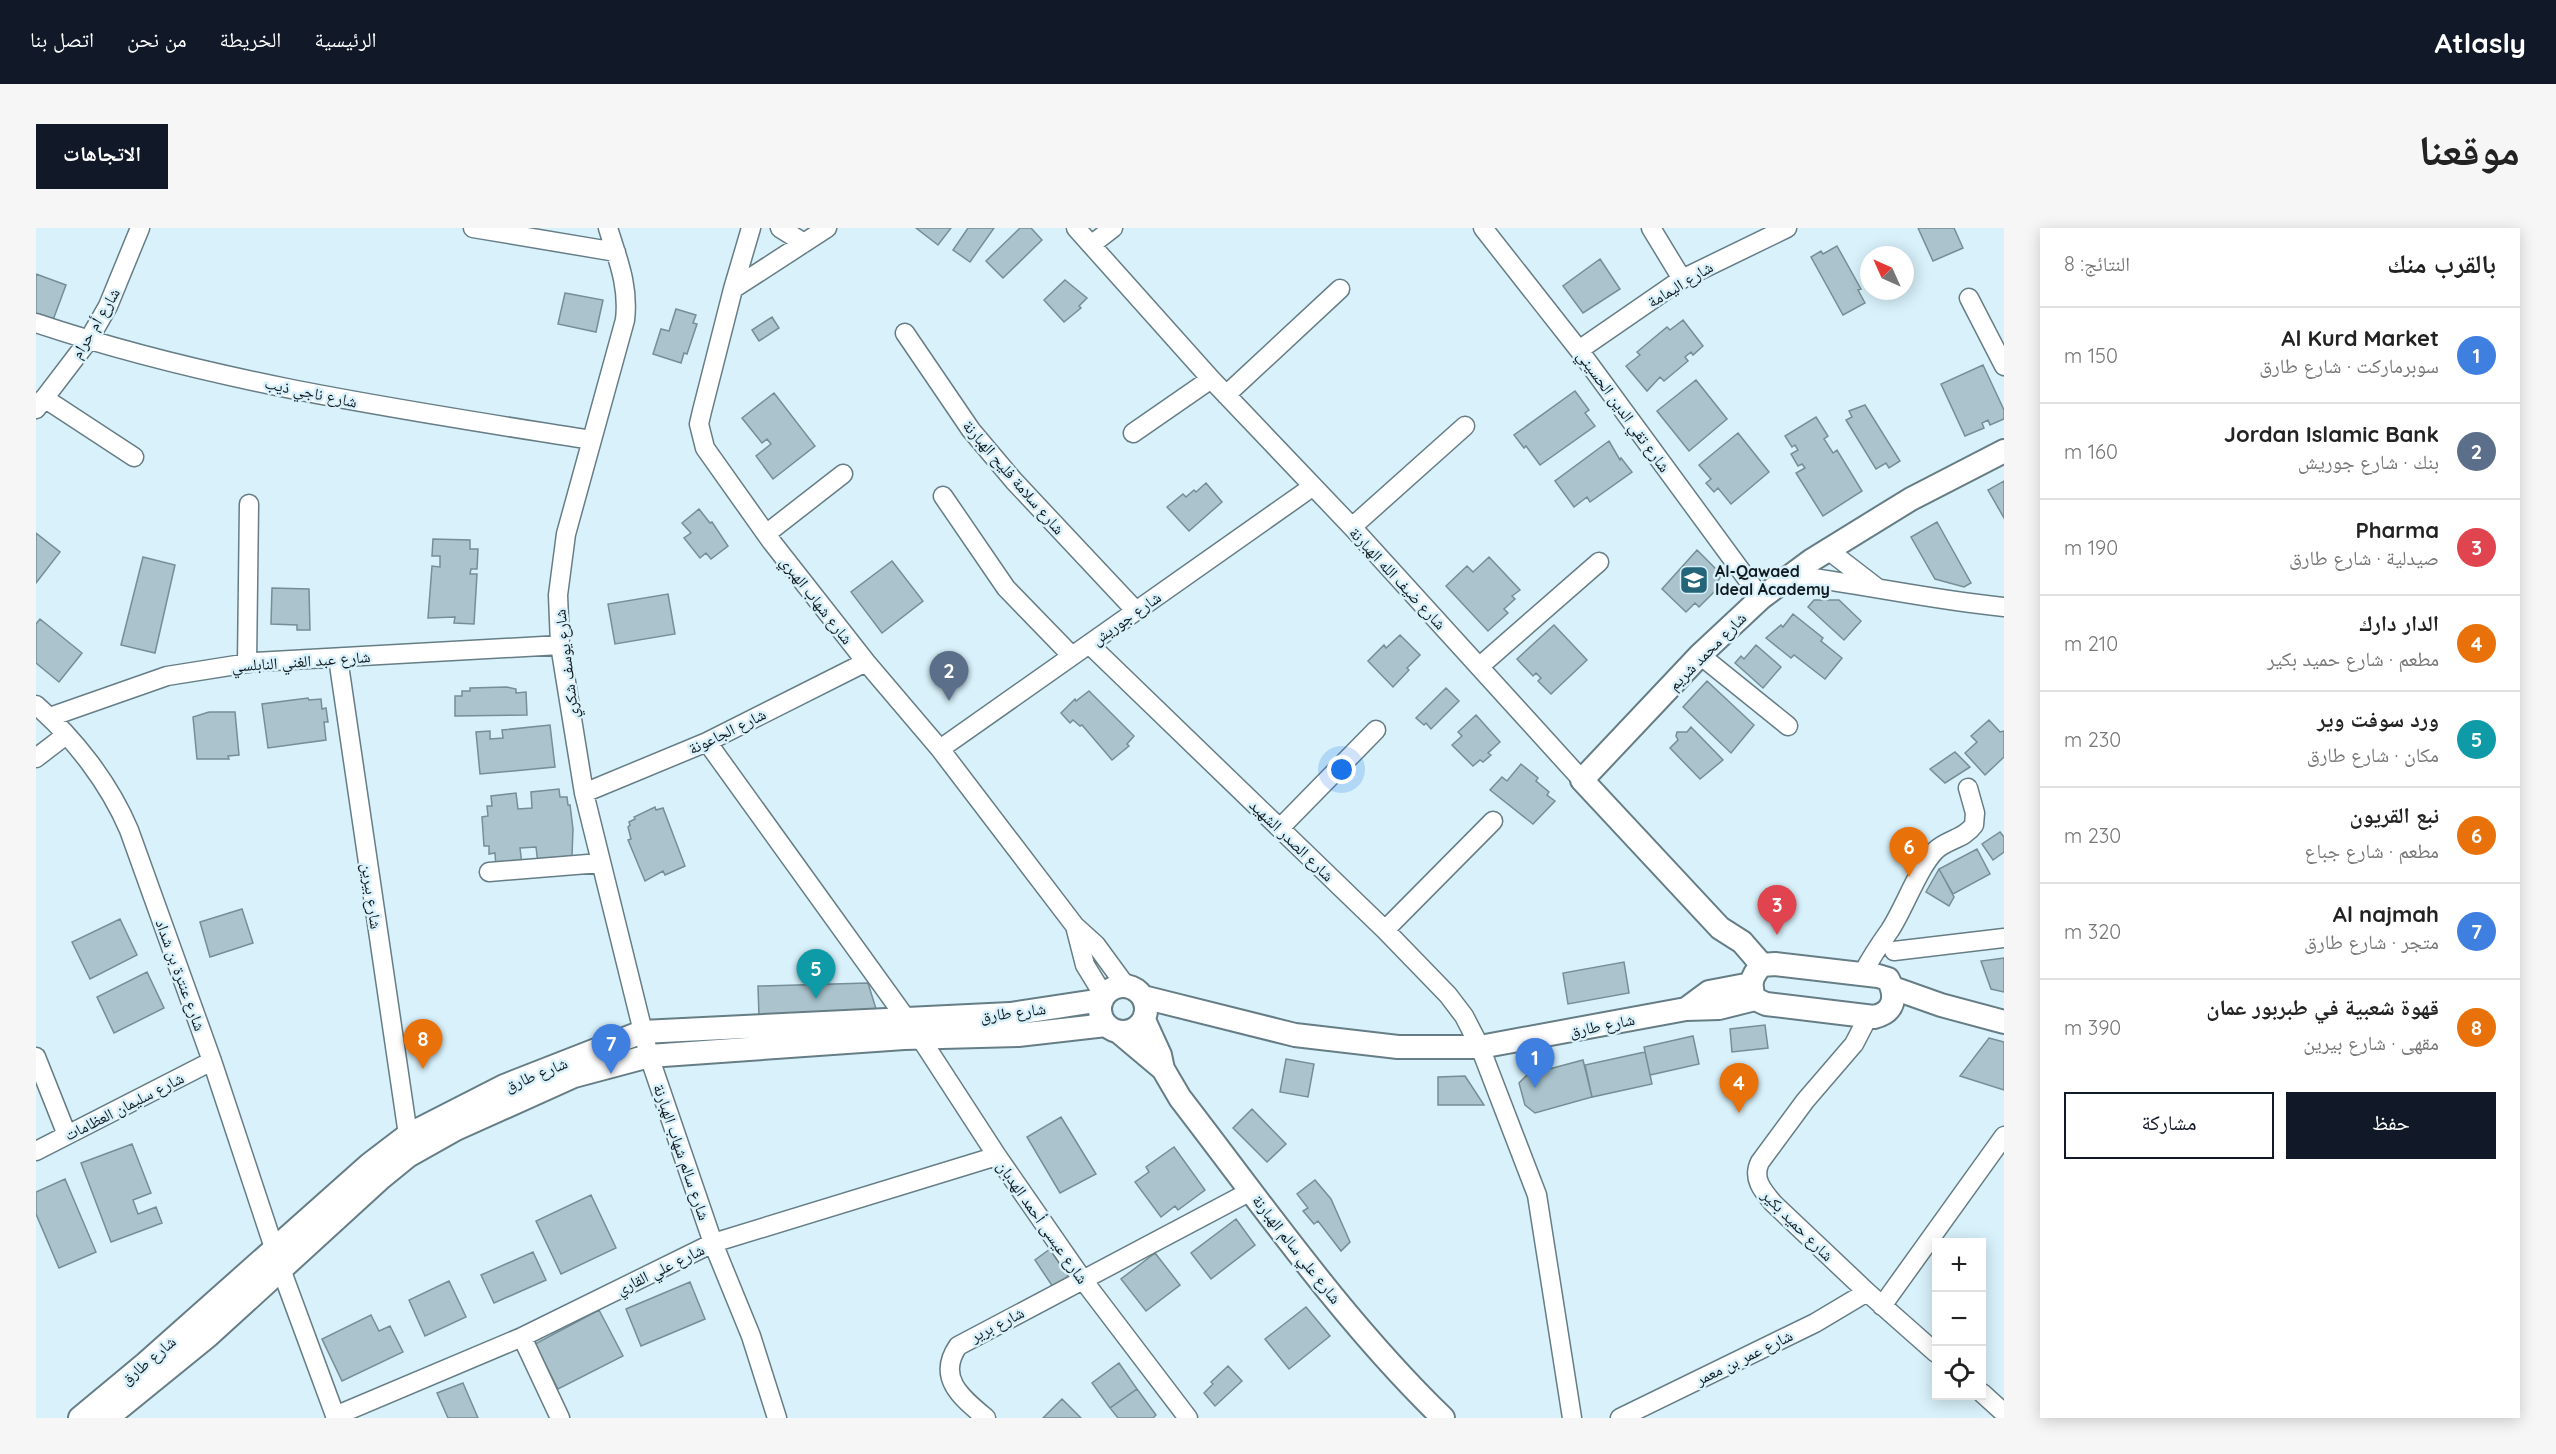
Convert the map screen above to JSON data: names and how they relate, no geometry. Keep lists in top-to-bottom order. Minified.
{"streets":{"street":["شارع اليمامة","شارع أم حرام","شارع ناجي ذيب","شارع تقي الدين الحسيني","شارع سلامة فليح الهبارنة","شارع ضيف الله الهبارنة","شارع شهاب الهبري","شارع جوريش","شارع محمد شريم","شارع عبد الغني النابلسي","شارع يوسف شكري","شارع الجاعونة","شارع الصدر الشهيد","شارع بيرين","شارع عنترة بن شداد","شارع طارق","شارع سليمان العظامات","شارع سالم شهاب الهبارنة","شارع عيسى أحمد الهدبان","شارع حميد بكير","شارع علي سالم الهبارنة","شارع علي القاري","شارع برير","شارع عمر بن معمر"]},"crossings":[["شارع اليمامة","شارع تقي الدين الحسيني"],["شارع أم حرام","شارع ناجي ذيب"],["شارع ناجي ذيب","شارع يوسف شكري"],["شارع تقي الدين الحسيني","شارع محمد شريم"],["شارع سلامة فليح الهبارنة","شارع جوريش"],["شارع ضيف الله الهبارنة","شارع جوريش"],["شارع ضيف الله الهبارنة","شارع محمد شريم"],["شارع ضيف الله الهبارنة","شارع طارق"],["شارع شهاب الهبري","شارع جوريش"],["شارع شهاب الهبري","شارع الجاعونة"],["شارع شهاب الهبري","شارع طارق"],["شارع شهاب الهبري","شارع علي سالم الهبارنة"],["شارع جوريش","شارع الصدر الشهيد"],["شارع عبد الغني النابلسي","شارع يوسف شكري"],["شارع عبد الغني النابلسي","شارع بيرين"],["شارع عبد الغني النابلسي","شارع عنترة بن شداد"],["شارع يوسف شكري","شارع الجاعونة"],["شارع يوسف شكري","شارع طارق"],["شارع يوسف شكري","شارع سالم شهاب الهبارنة"],["شارع الجاعونة","شارع عيسى أحمد الهدبان"],["شارع الصدر الشهيد","شارع طارق"],["شارع بيرين","شارع طارق"],["شارع عنترة بن شداد","شارع طارق"],["شارع عنترة بن شداد","شارع سليمان العظامات"],["شارع عنترة بن شداد","شارع علي القاري"],["شارع طارق","شارع سالم شهاب الهبارنة"],["شارع طارق","شارع عيسى أحمد الهدبان"],["شارع طارق","شارع حميد بكير"],["شارع طارق","شارع علي سالم الهبارنة"],["شارع سالم شهاب الهبارنة","شارع علي القاري"],["شارع عيسى أحمد الهدبان","شارع علي القاري"],["شارع عيسى أحمد الهدبان","شارع برير"],["شارع حميد بكير","شارع عمر بن معمر"]],"places":{"school or university":["Al-Qawaed Ideal Academy"]},"north":"top left","page":{"header":"Atlasly","nav":["الرئيسية","الخريطة","من نحن","اتصل بنا"],"title":"موقعنا","buttons":["الاتجاهات",["حفظ","مشاركة"]],"heading":["بالقرب منك","النتائج: 8"],"list":[{"mark":"1","name":"Al Kurd Market","note":"سوبرماركت · شارع طارق","value":"150 m"},{"mark":"2","name":"Jordan Islamic Bank","note":"بنك · شارع جوريش","value":"160 m"},{"mark":"3","name":"Pharma","note":"صيدلية · شارع طارق","value":"190 m"},{"mark":"4","name":"الدار دارك","note":"مطعم · شارع حميد بكير","value":"210 m"},{"mark":"5","name":"ورد سوفت وير","note":"مكان · شارع طارق","value":"230 m"},{"mark":"6","name":"نبع القريون","note":"مطعم · شارع جباع","value":"230 m"},{"mark":"7","name":"Al najmah","note":"متجر · شارع طارق","value":"320 m"},{"mark":"8","name":"قهوة شعبية في طبربور عمان","note":"مقهى · شارع بيرين","value":"390 m"}],"pins":["2","6","3","5","8","7","1","4"],"map_buttons":["+","−"]}}
